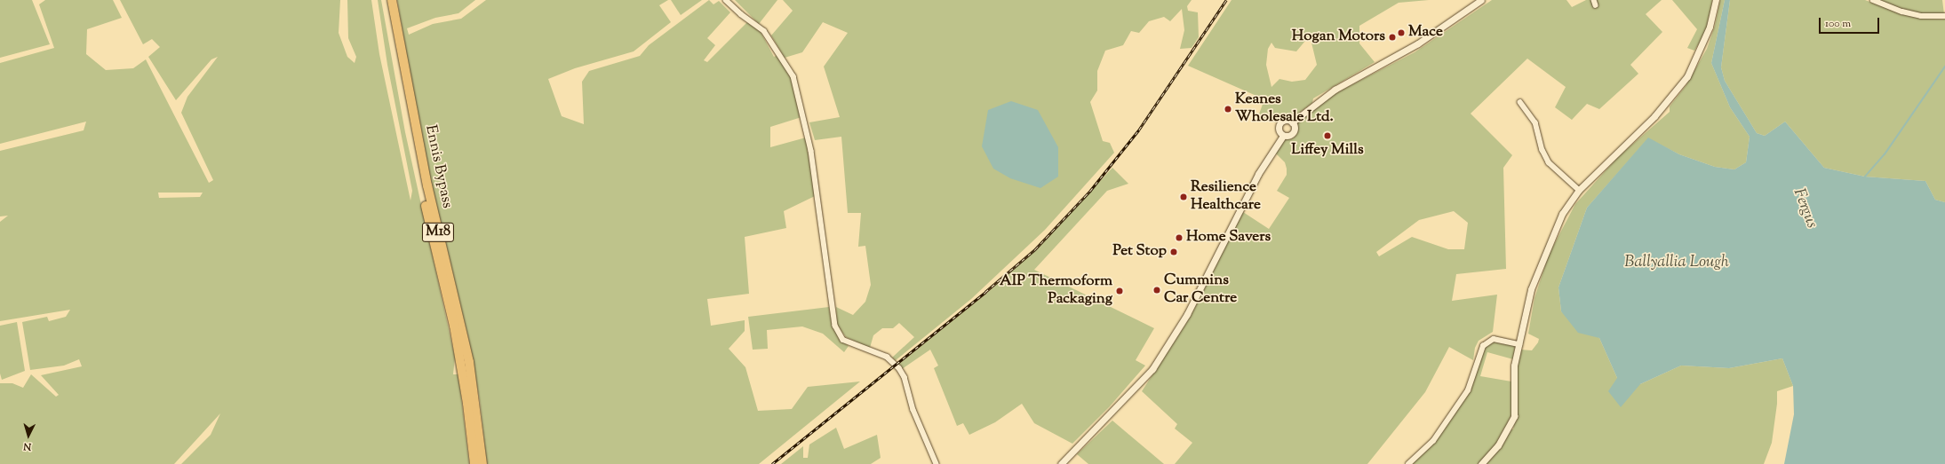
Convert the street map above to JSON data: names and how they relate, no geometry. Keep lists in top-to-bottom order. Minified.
{"streets":{"highway":["Ennis Bypass","M18"]},"water":["Fergus","Ballyallia Lough"],"places":["Mace","Hogan Motors","Keanes Wholesale Ltd.","Liffey Mills","Resilience Healthcare","Home Savers","Pet Stop","Cummins Car Centre","AIP Thermoform Packaging"],"scale_bar":"100 m","north":"bottom"}
